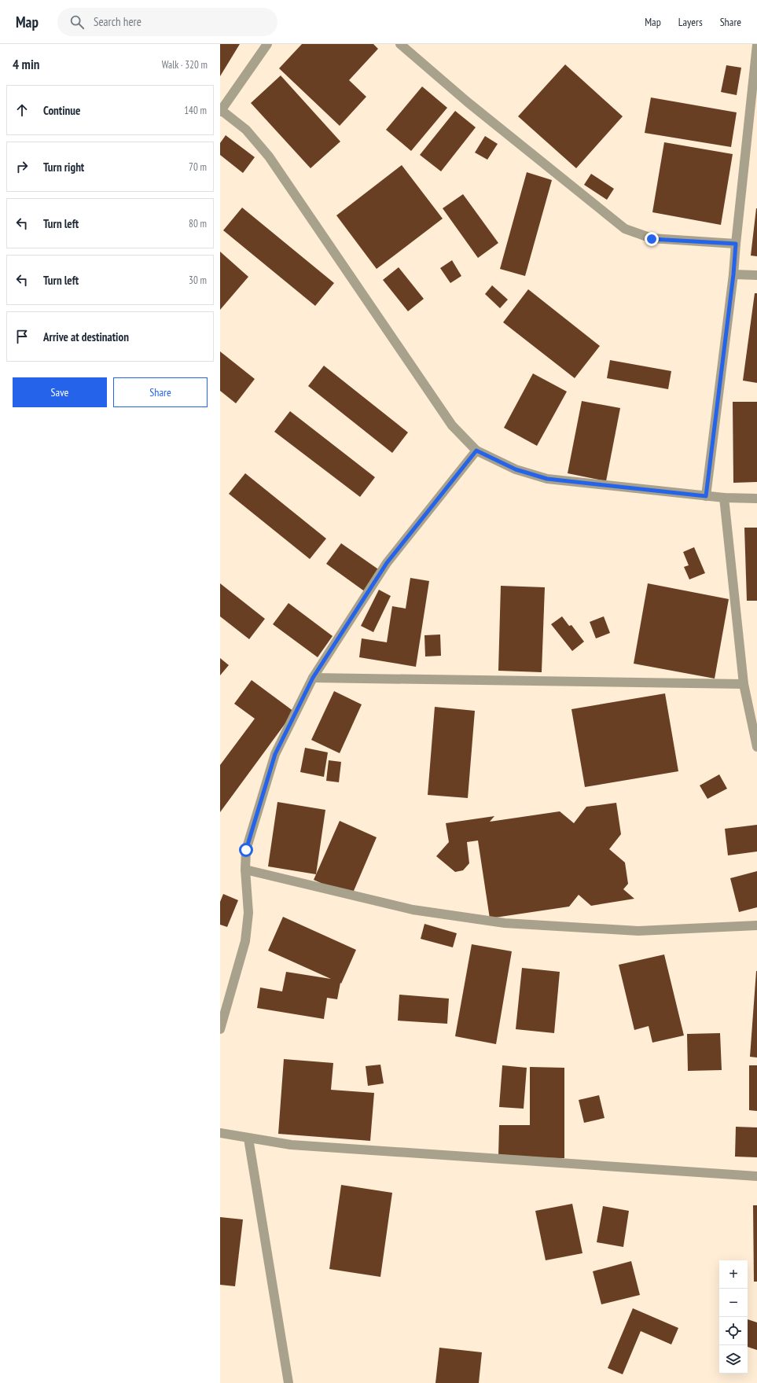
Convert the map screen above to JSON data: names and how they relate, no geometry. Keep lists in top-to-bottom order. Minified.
{"page":{"header":"Map","search":"Search here","nav":["Map","Layers","Share"],"heading":["4 min","Walk · 320 m"],"list":[["Continue","140 m"],["Turn right","70 m"],["Turn left","80 m"],["Turn left","30 m"],"Arrive at destination"],"buttons":["Save","Share"],"map_buttons":["+","−"]}}
